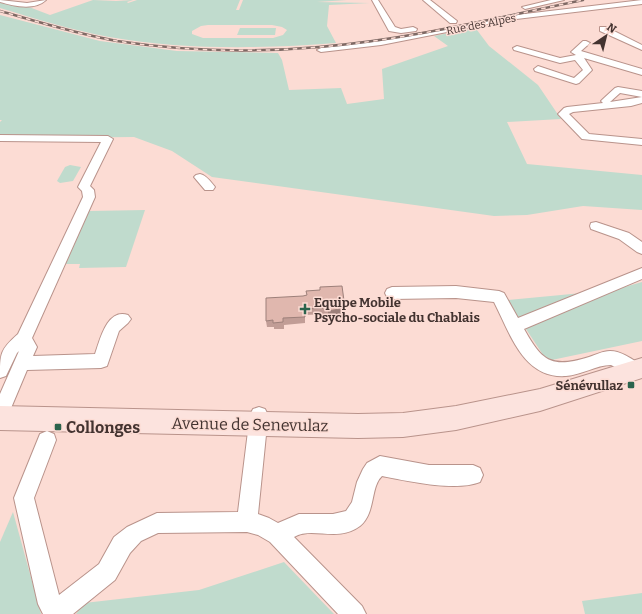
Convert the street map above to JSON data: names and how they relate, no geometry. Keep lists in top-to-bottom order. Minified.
{"streets":{"main road":["Avenue de Senevulaz"],"street":["Rue des Alpes"]},"places":{"health":["Equipe Mobile Psycho-sociale du Chablais"],"transit":["Sénévullaz","Collonges"]},"north":"top right"}
